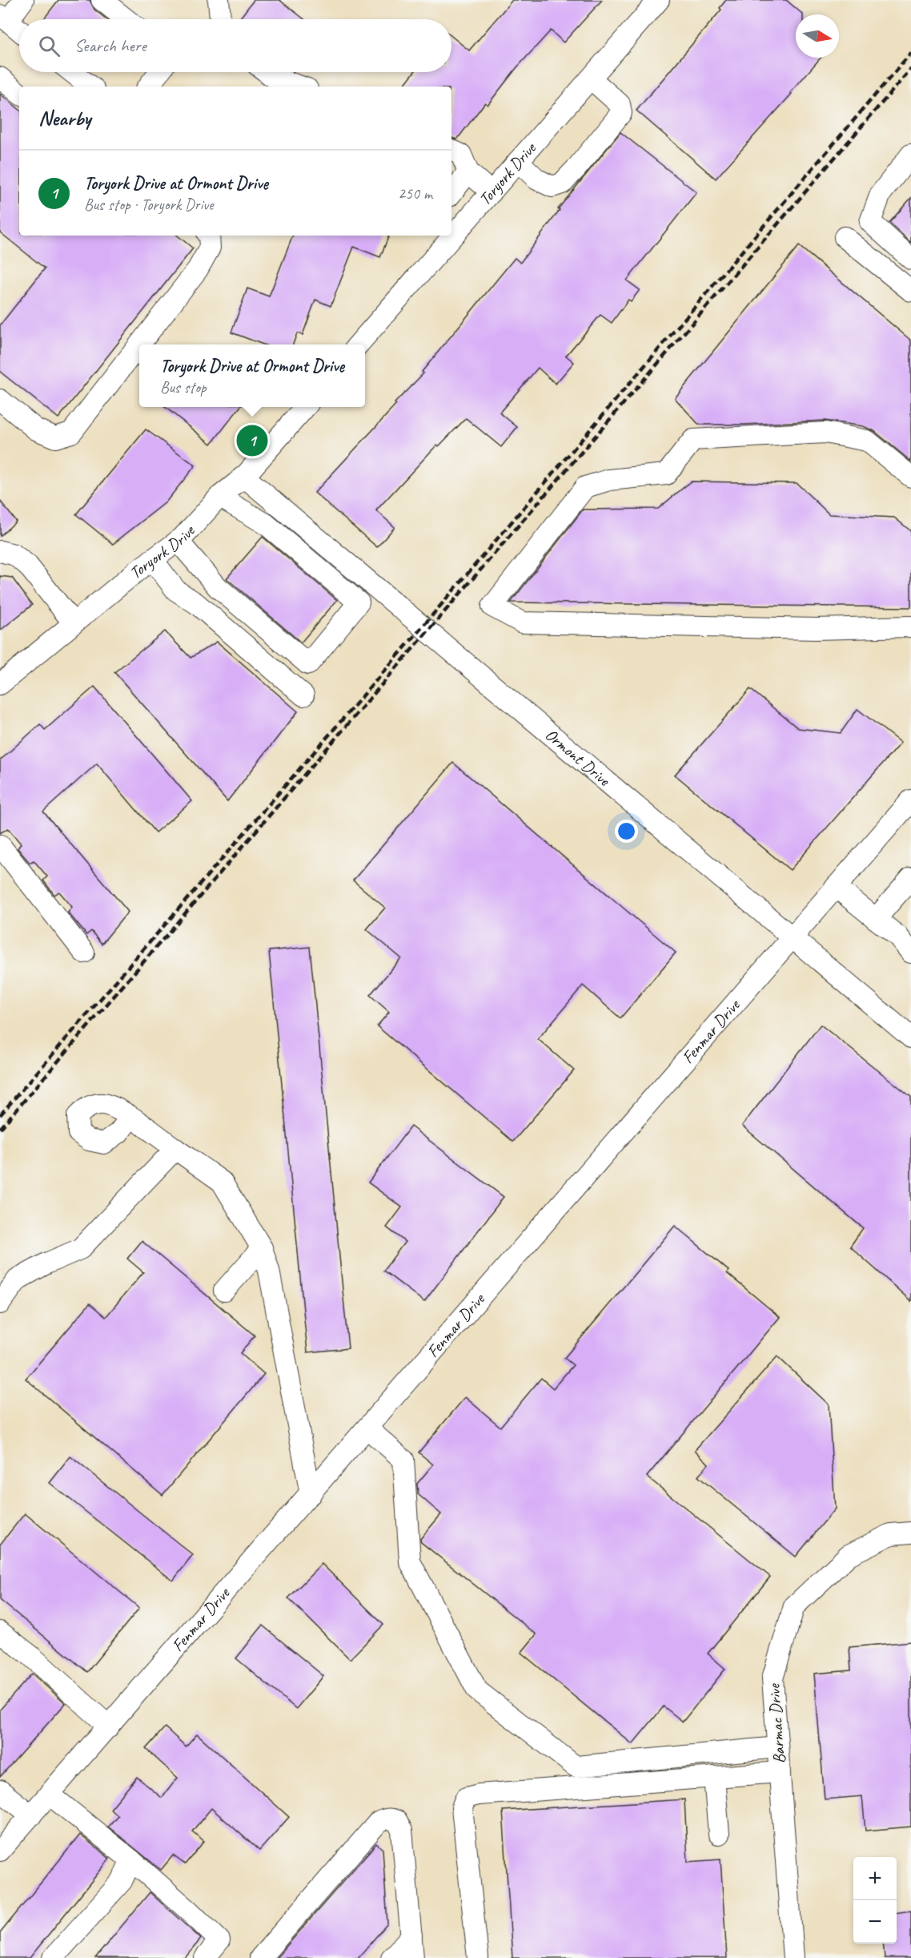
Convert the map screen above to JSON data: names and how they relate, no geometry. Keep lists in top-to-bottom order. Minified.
{"streets":{"street":["Toryork Drive","Ormont Drive","Fenmar Drive","Barmac Drive"]},"crossings":[["Toryork Drive","Ormont Drive"],["Ormont Drive","Fenmar Drive"]],"north":"right","page":{"search":"Search here","heading":"Nearby","list":[{"mark":"1","name":"Toryork Drive at Ormont Drive","note":"Bus stop · Toryork Drive","value":"250 m"}],"popup":["Toryork Drive at Ormont Drive","Bus stop"],"pins":"1","map_buttons":["+","−"]}}
